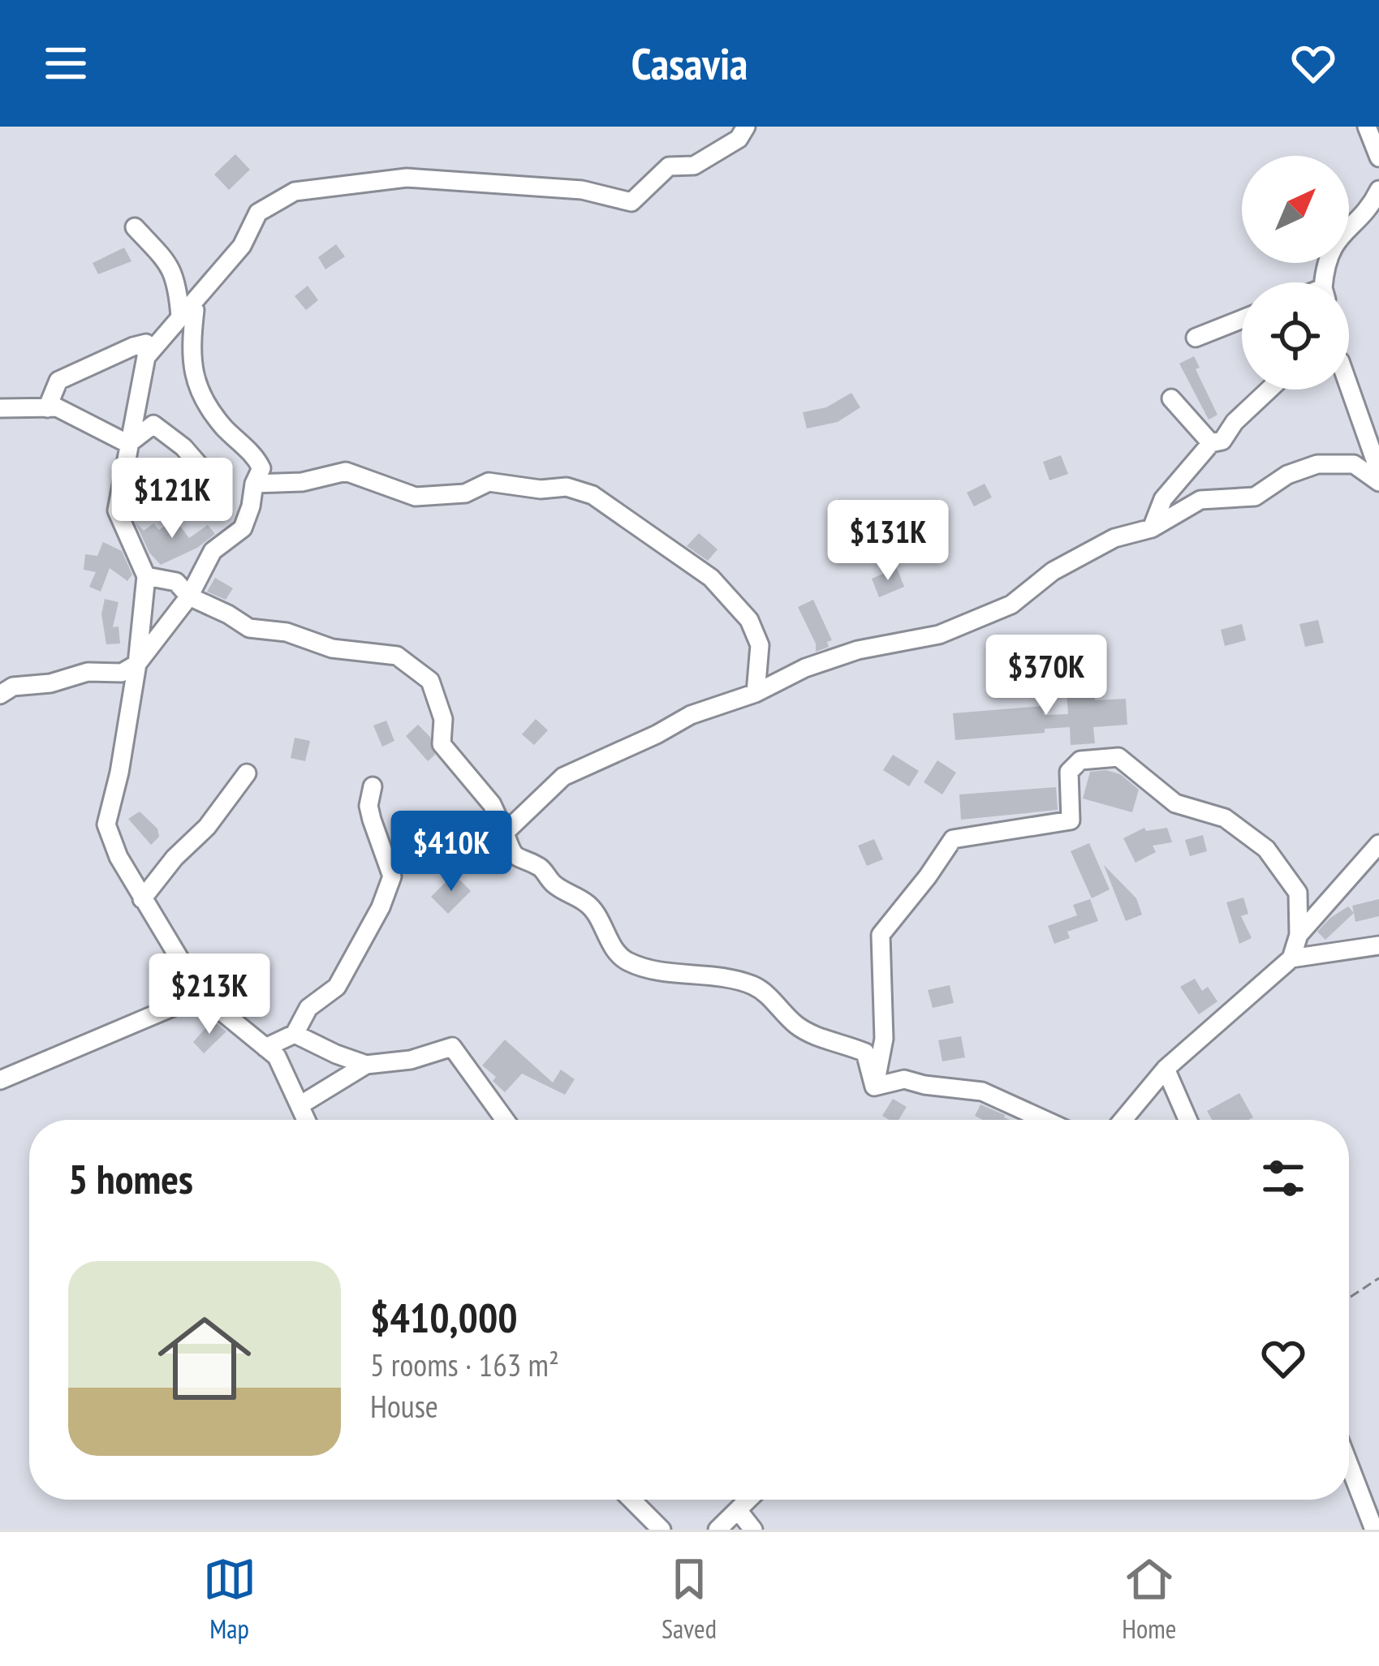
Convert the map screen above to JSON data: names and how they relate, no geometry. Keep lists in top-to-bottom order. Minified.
{"north":"top right","page":{"header":"Casavia","price":["$121K","$131K","$370K","$410K","$213K"],"heading":"5 homes","list":[{"name":"$410,000","note":"5 rooms · 163 m² · House"}],"tabs":["Map","Saved","Home"]}}
